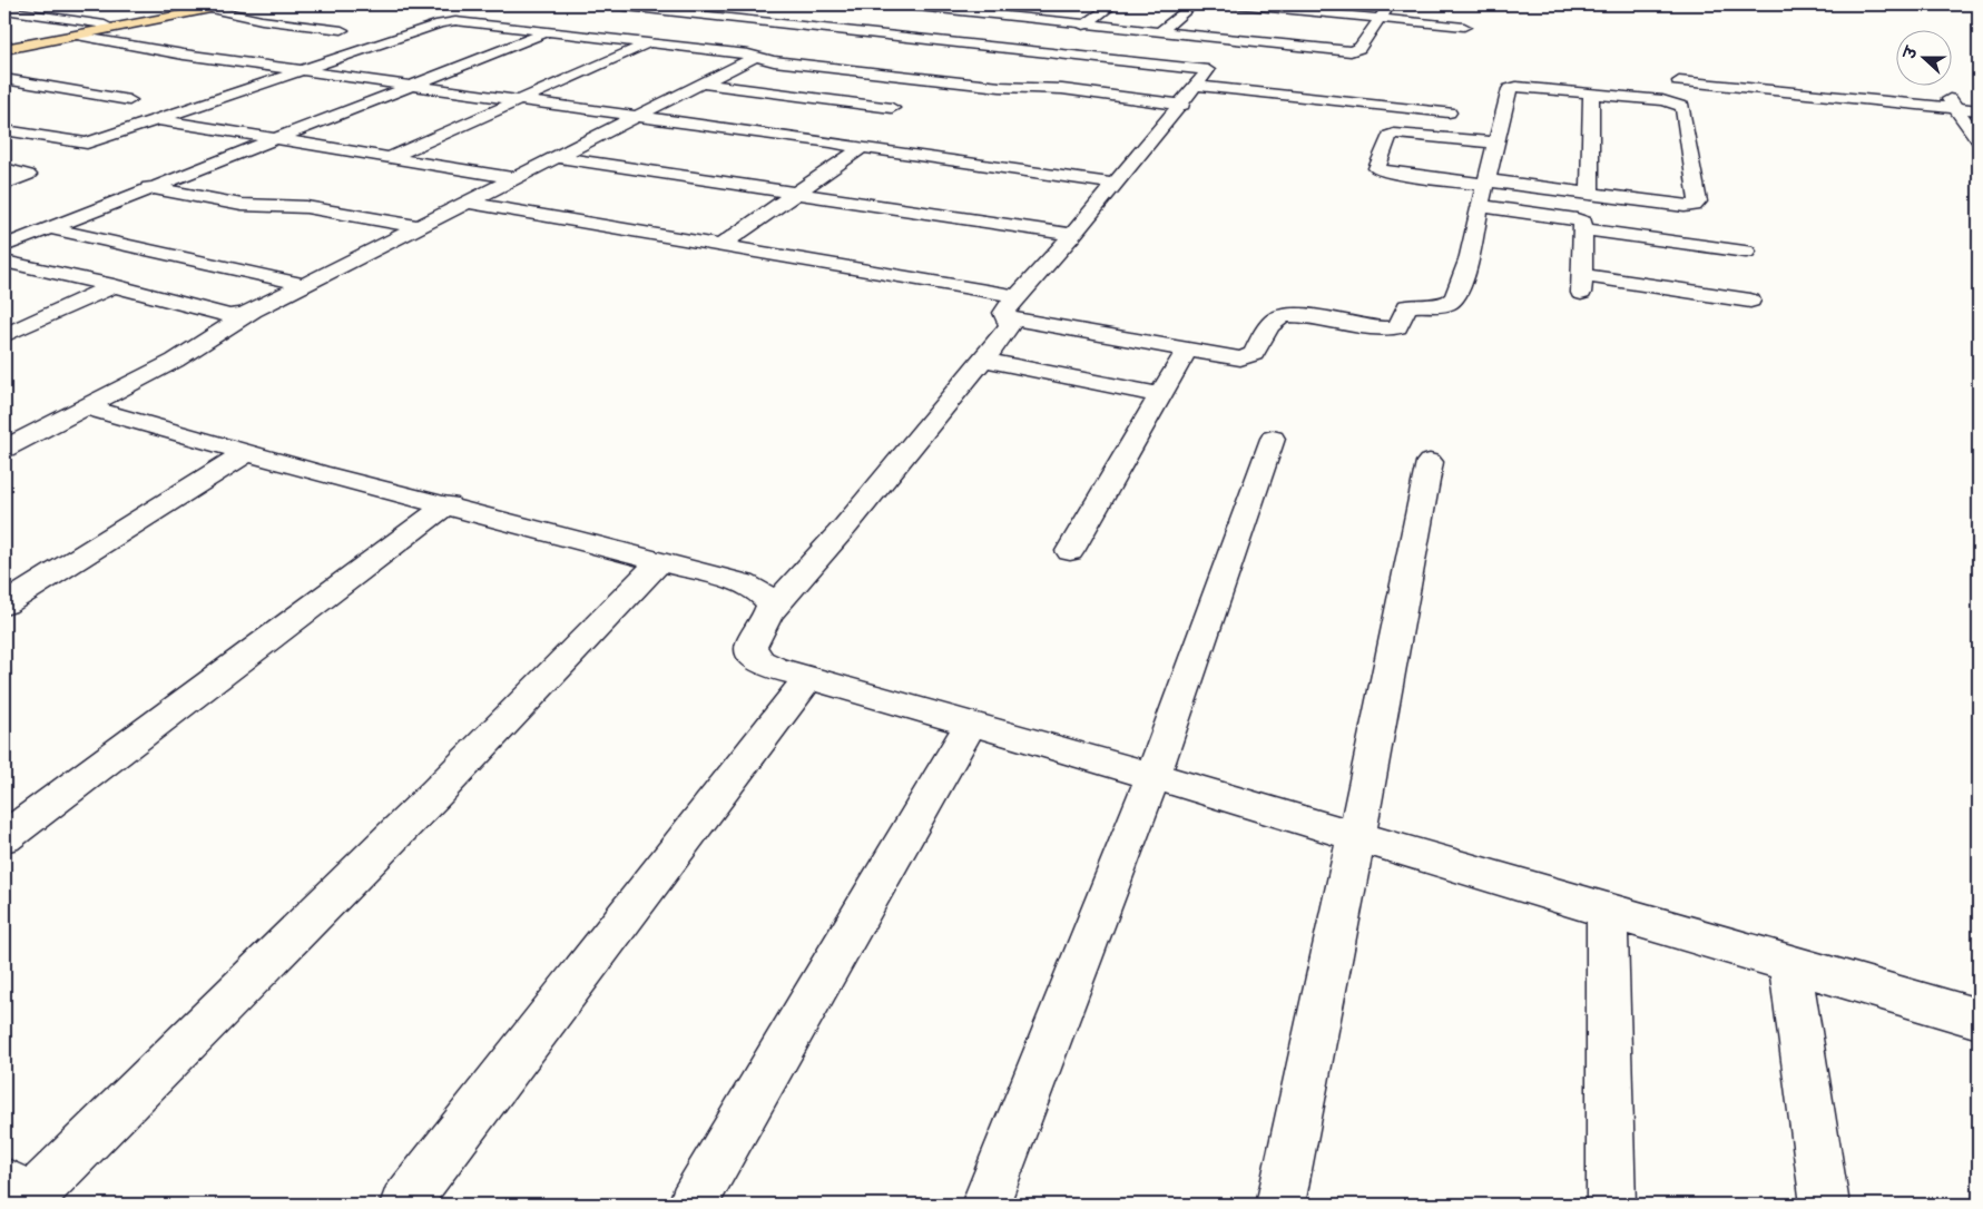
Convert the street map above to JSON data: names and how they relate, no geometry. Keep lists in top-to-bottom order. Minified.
{"north":"left"}
